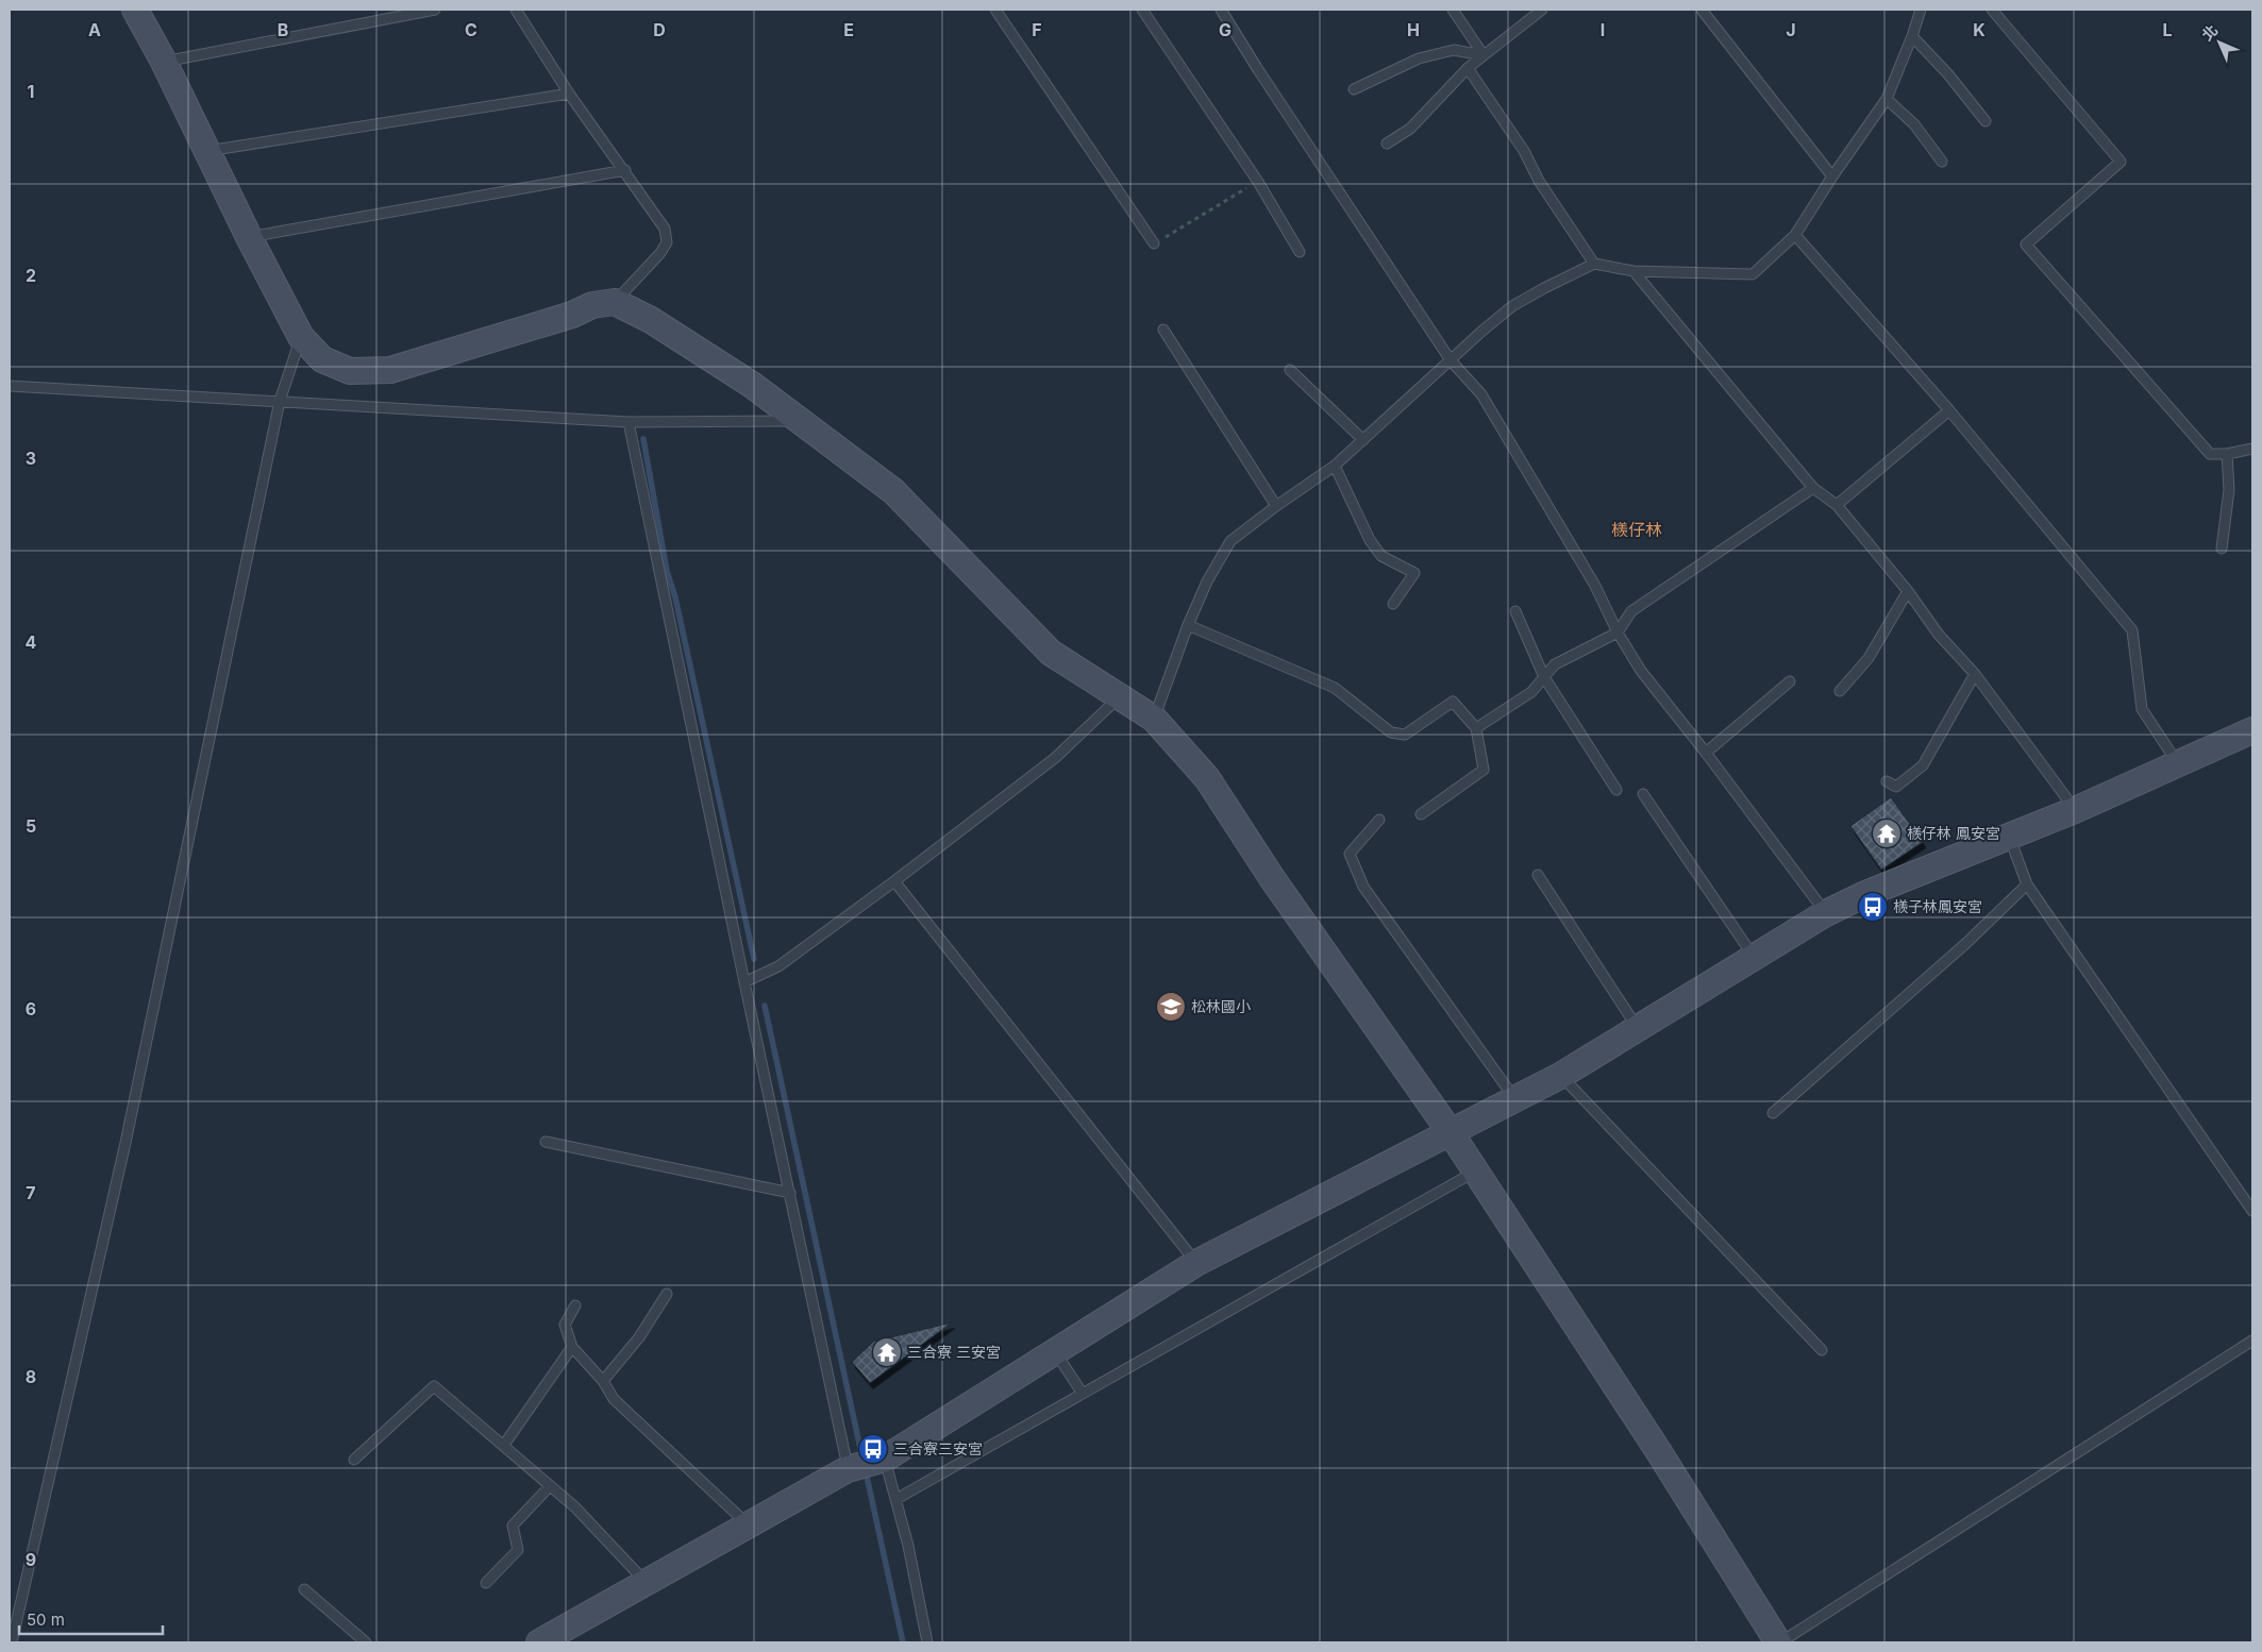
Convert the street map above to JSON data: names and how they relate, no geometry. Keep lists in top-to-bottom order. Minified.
{"districts":["檨仔林"],"places":{"temple":["檨仔林 鳳安宮","三合寮 三安宮"],"bus stop":["檨子林鳳安宮","三合寮三安宮"],"school or university":["松林國小"]},"scale_bar":"50 m","north":"top left","grid":{"columns":["A","B","C","D","E","F","G","H","I","J","K","L"],"rows":["1","2","3","4","5","6","7","8","9"]}}
